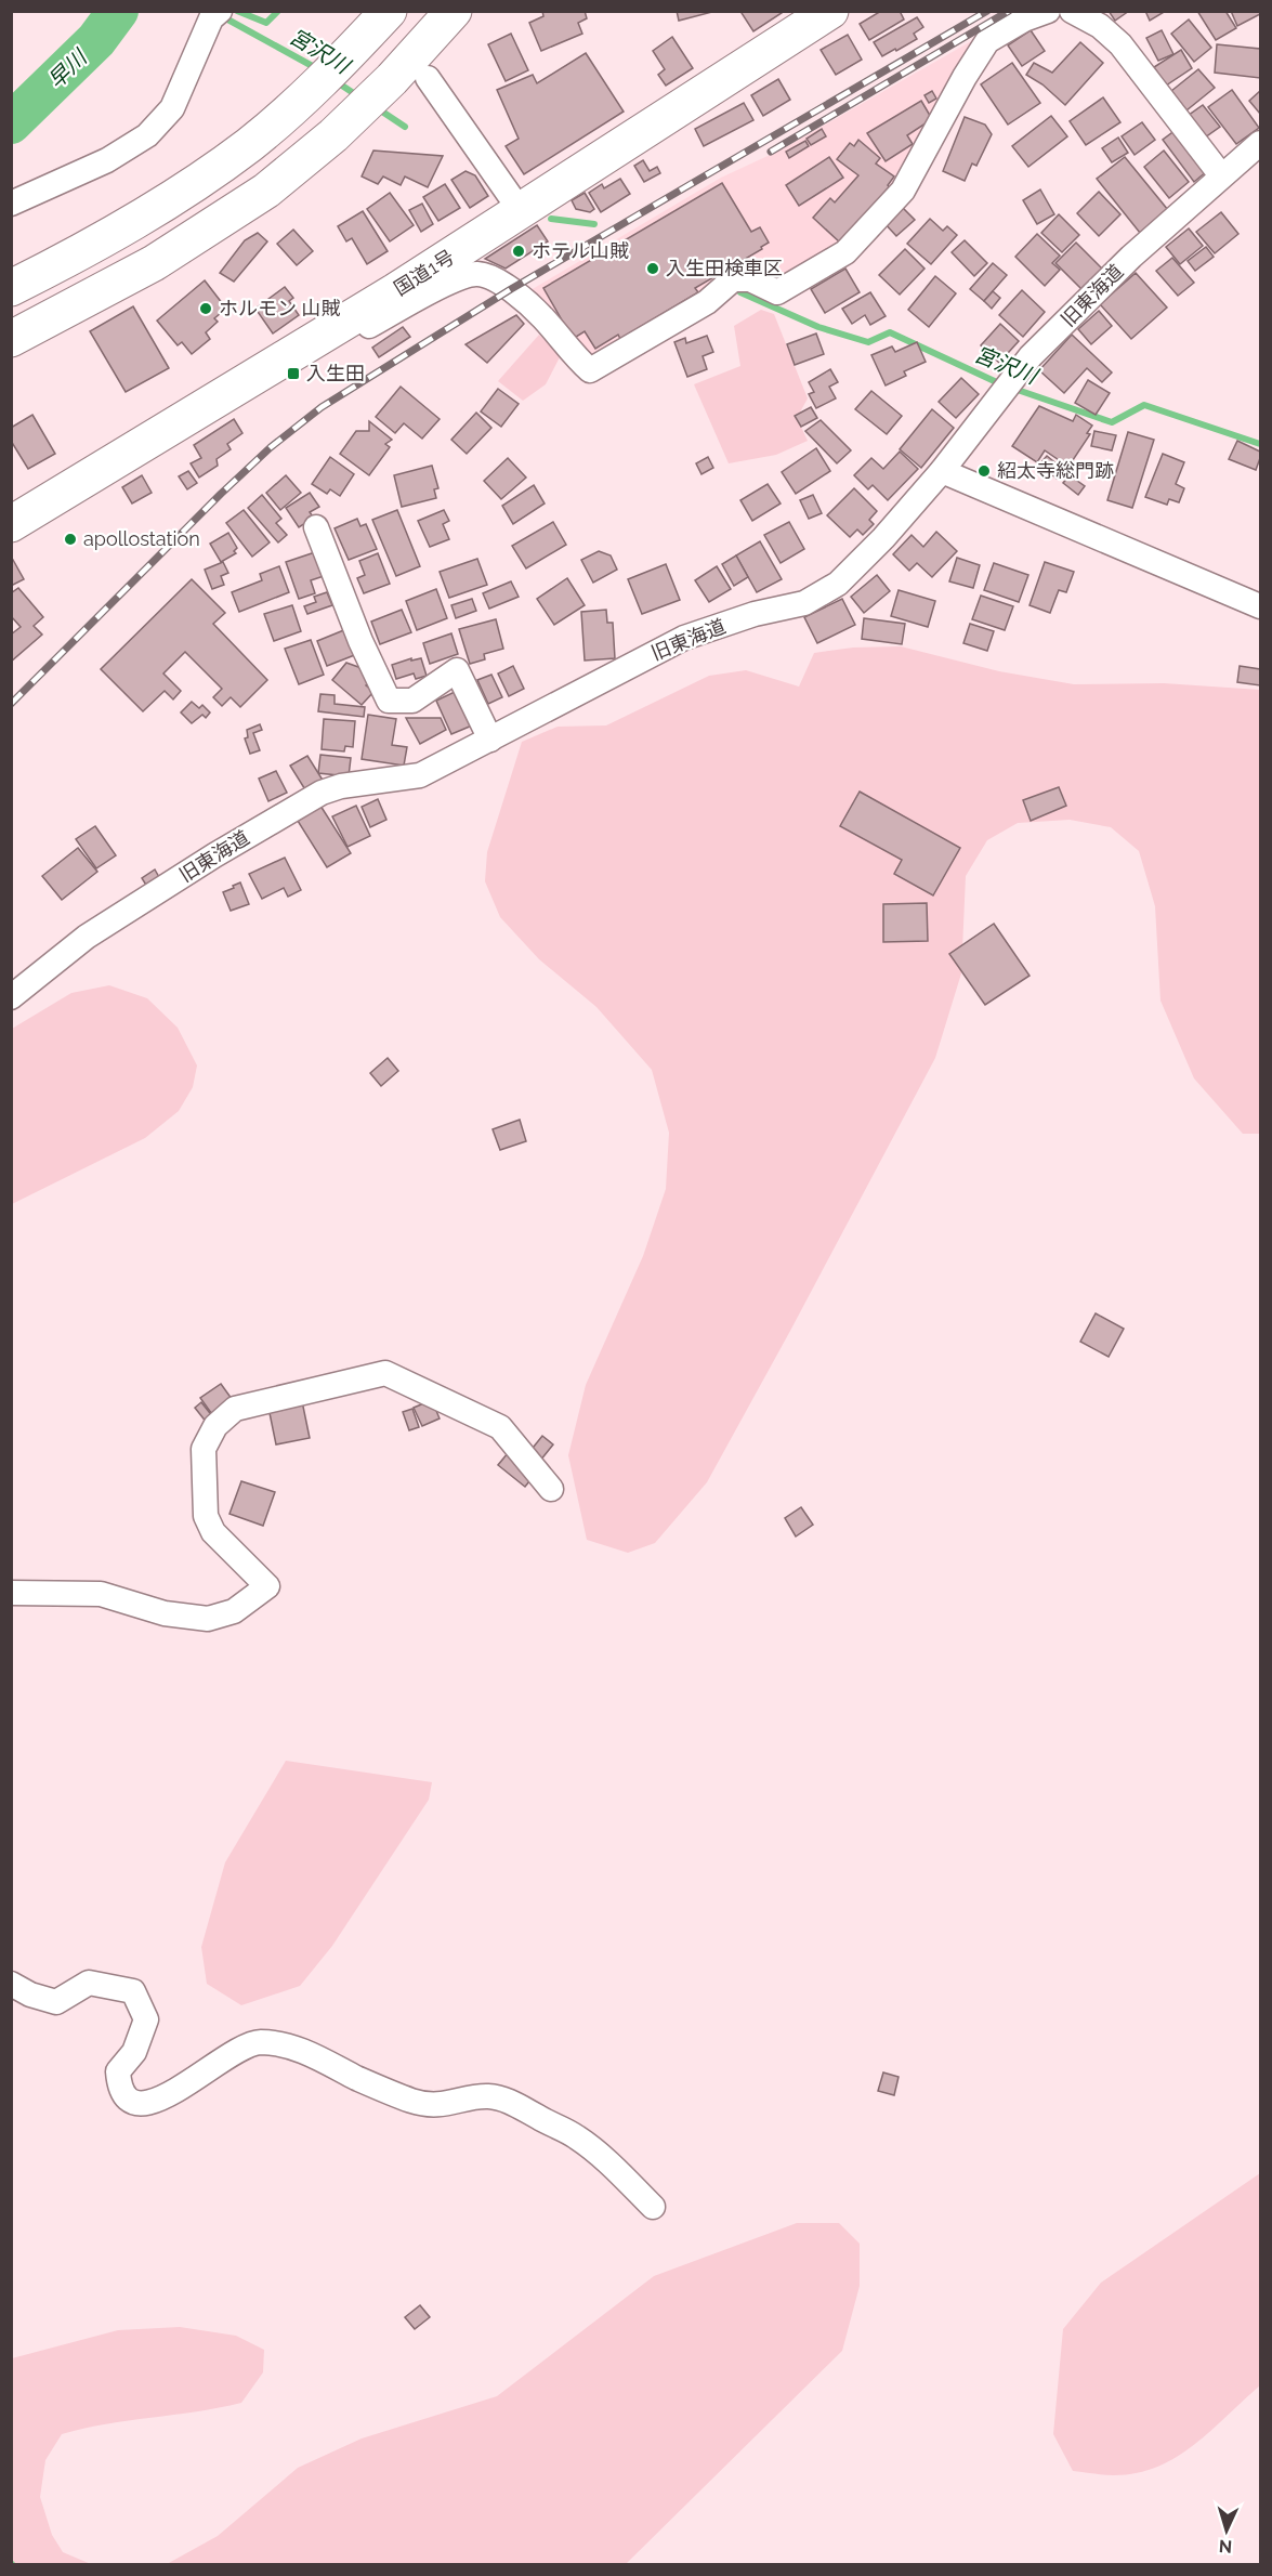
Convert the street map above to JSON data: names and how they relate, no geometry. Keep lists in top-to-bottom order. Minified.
{"streets":{"highway":["国道1号"],"street":["旧東海道"]},"water":["宮沢川","早川"],"places":{"other":["ホテル山賊","入生田検車区","ホルモン 山賊","紹太寺総門跡","apollostation"],"transit":["入生田"]},"north":"bottom"}
